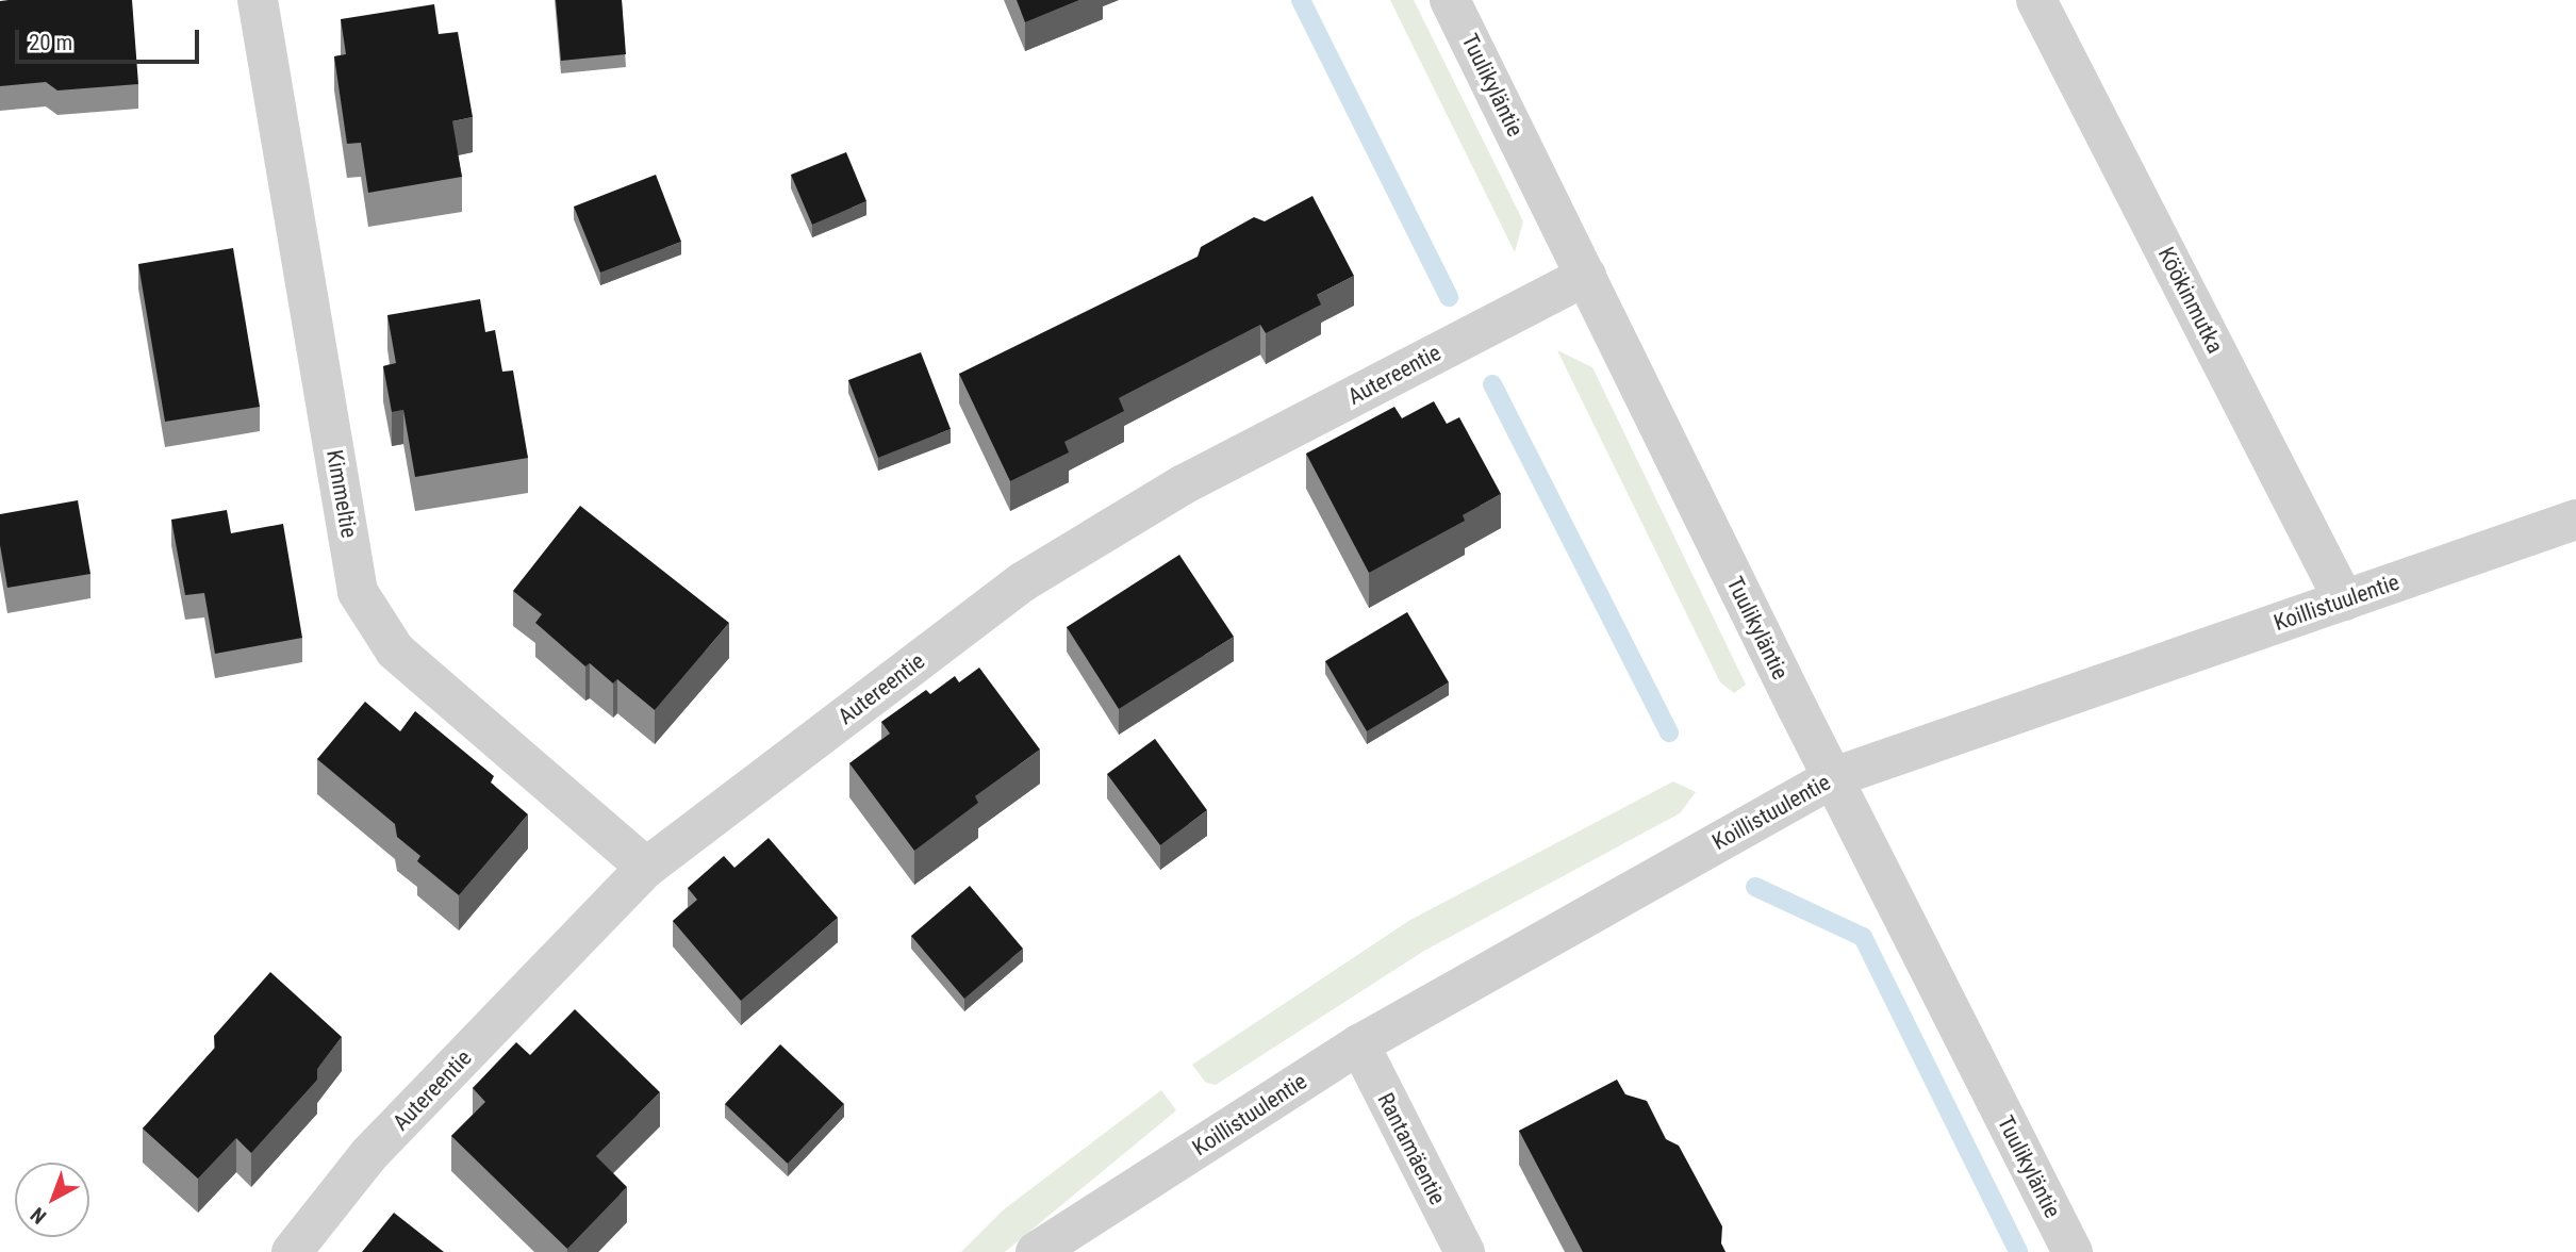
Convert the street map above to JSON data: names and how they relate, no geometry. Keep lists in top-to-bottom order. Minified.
{"streets":{"street":["Tuulikyläntie","Köökinmutka","Autereentie","Kimmeltie","Koillistuulentie","Rantamäentie"]},"crossings":[["Tuulikyläntie","Autereentie"],["Tuulikyläntie","Koillistuulentie"],["Köökinmutka","Koillistuulentie"],["Autereentie","Kimmeltie"],["Koillistuulentie","Rantamäentie"]],"scale_bar":"20 m","north":"bottom left"}
